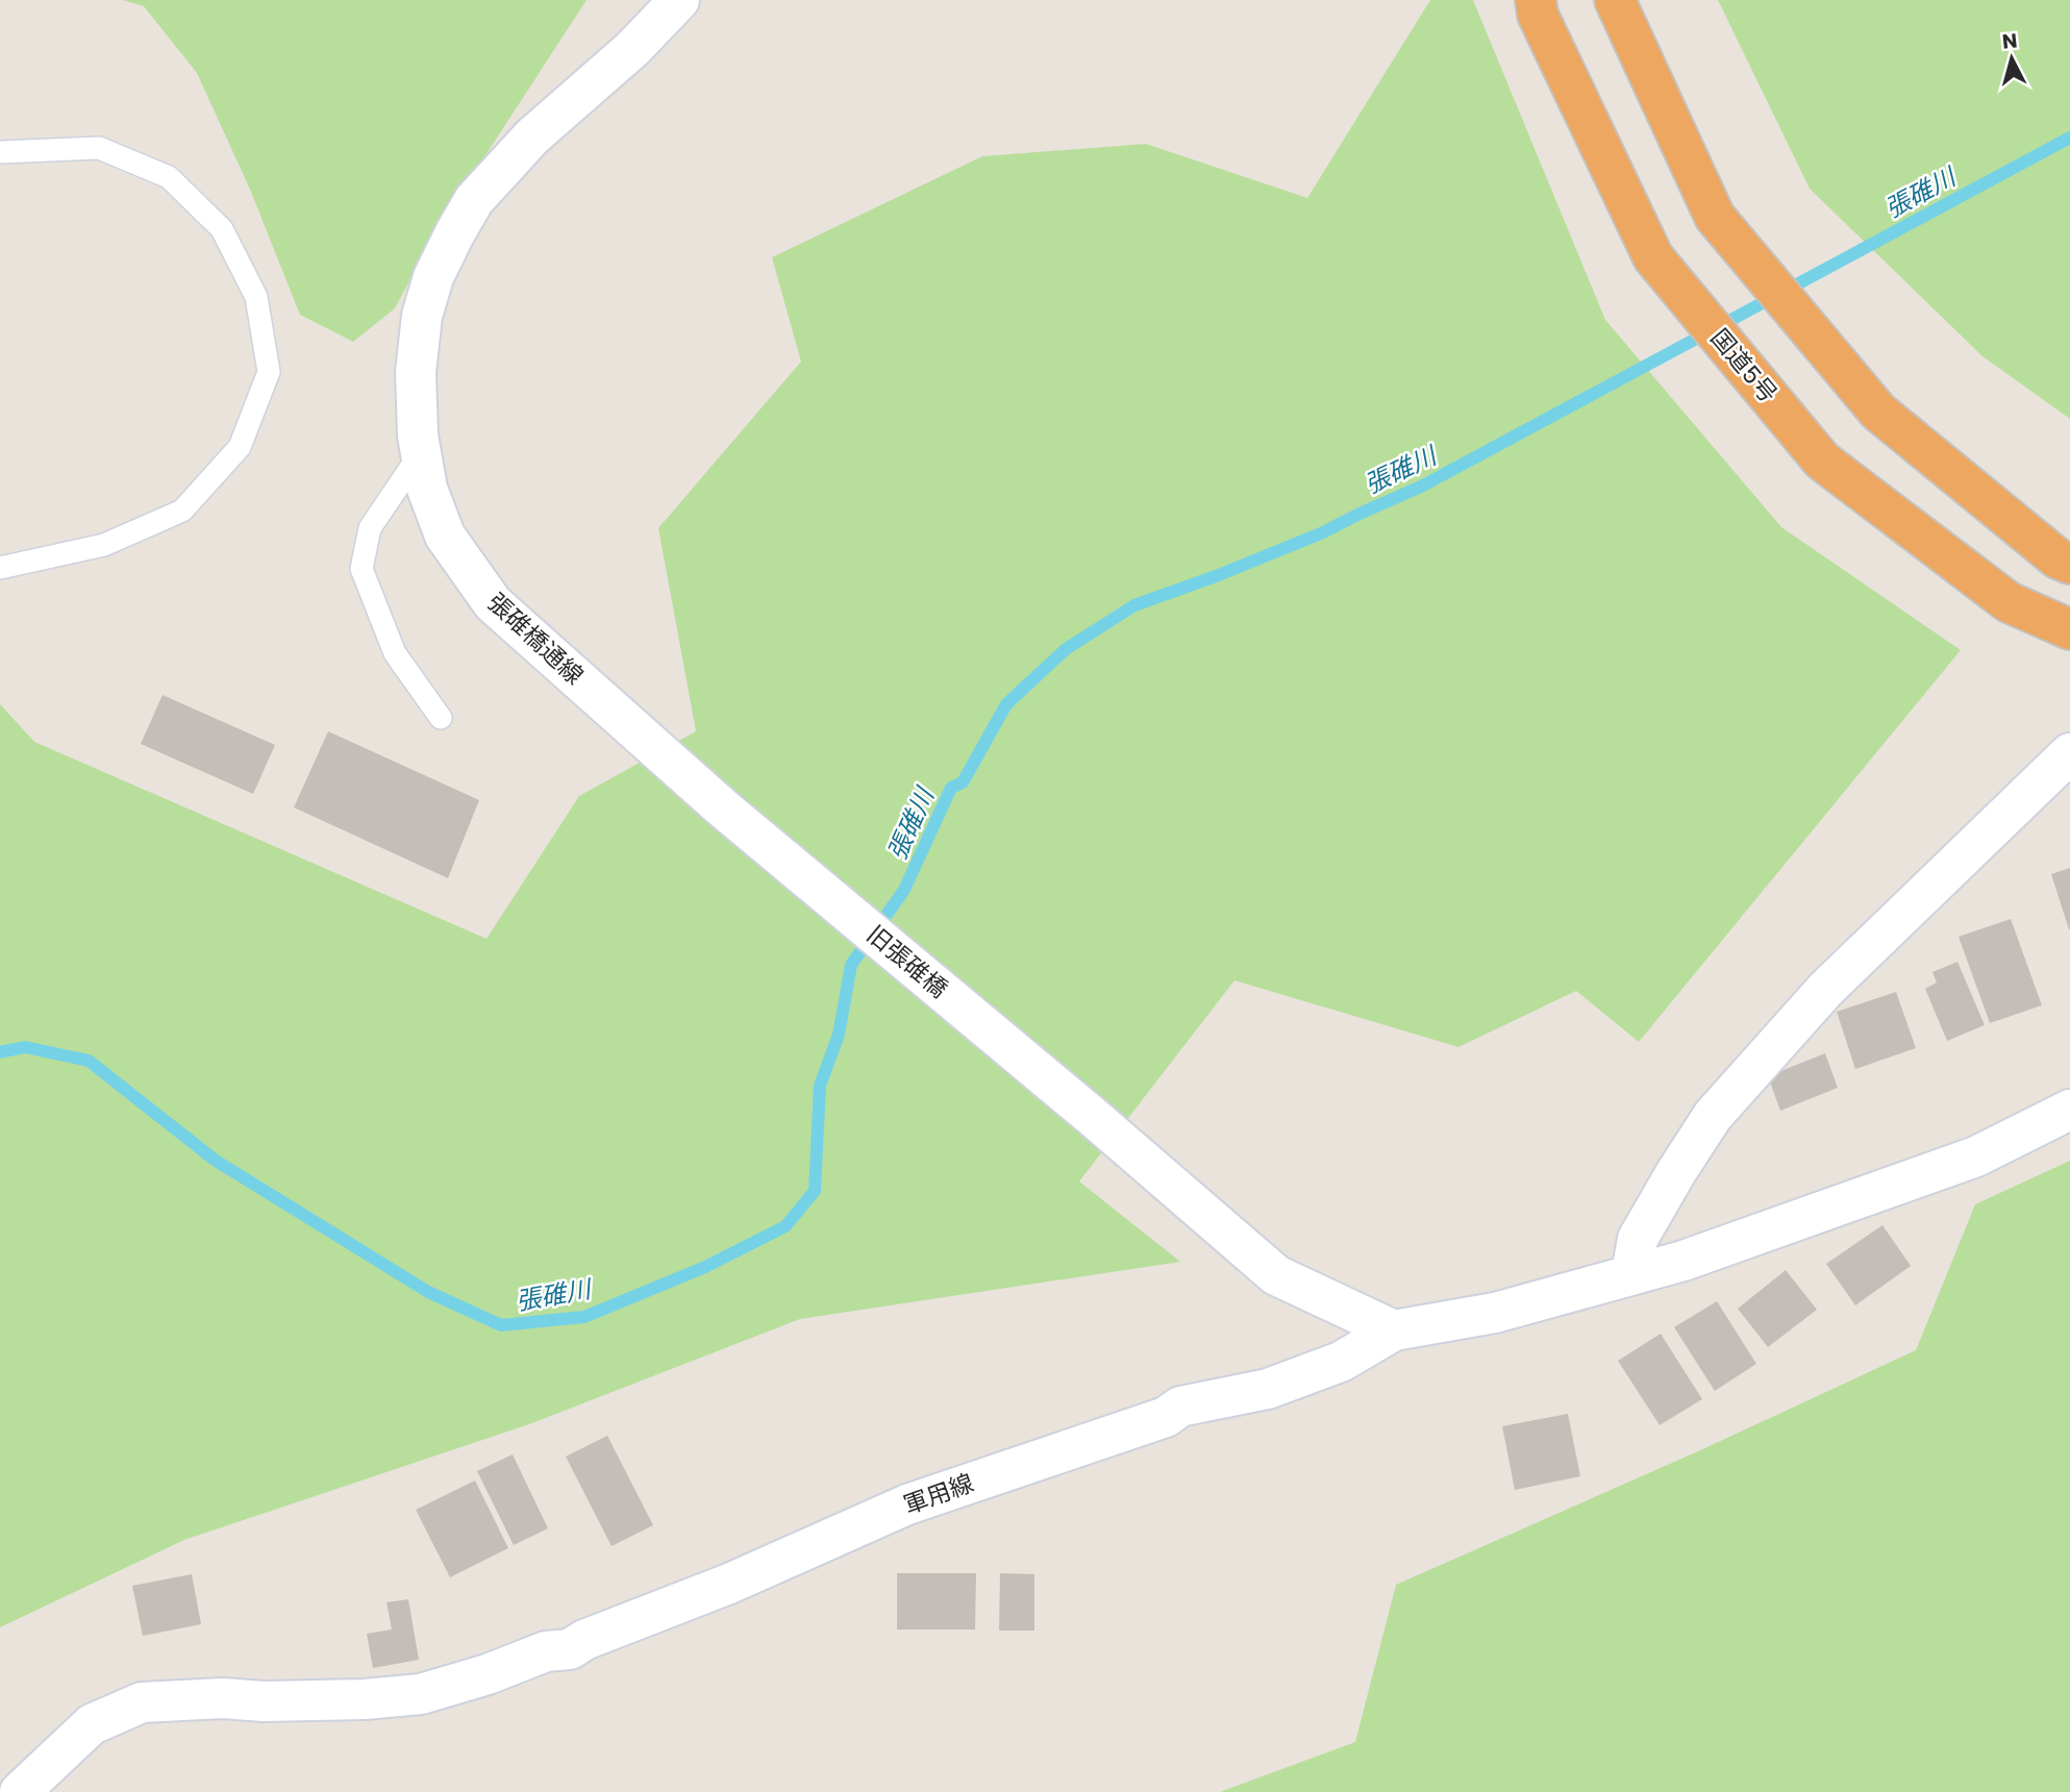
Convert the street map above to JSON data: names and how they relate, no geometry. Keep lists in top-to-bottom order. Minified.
{"streets":{"highway":["国道5号"],"street":["張碓橋通線","旧張碓橋","軍用線"]},"crossings":[["張碓橋通線","旧張碓橋"],["旧張碓橋","軍用線"]],"water":["張碓川"],"north":"top"}
